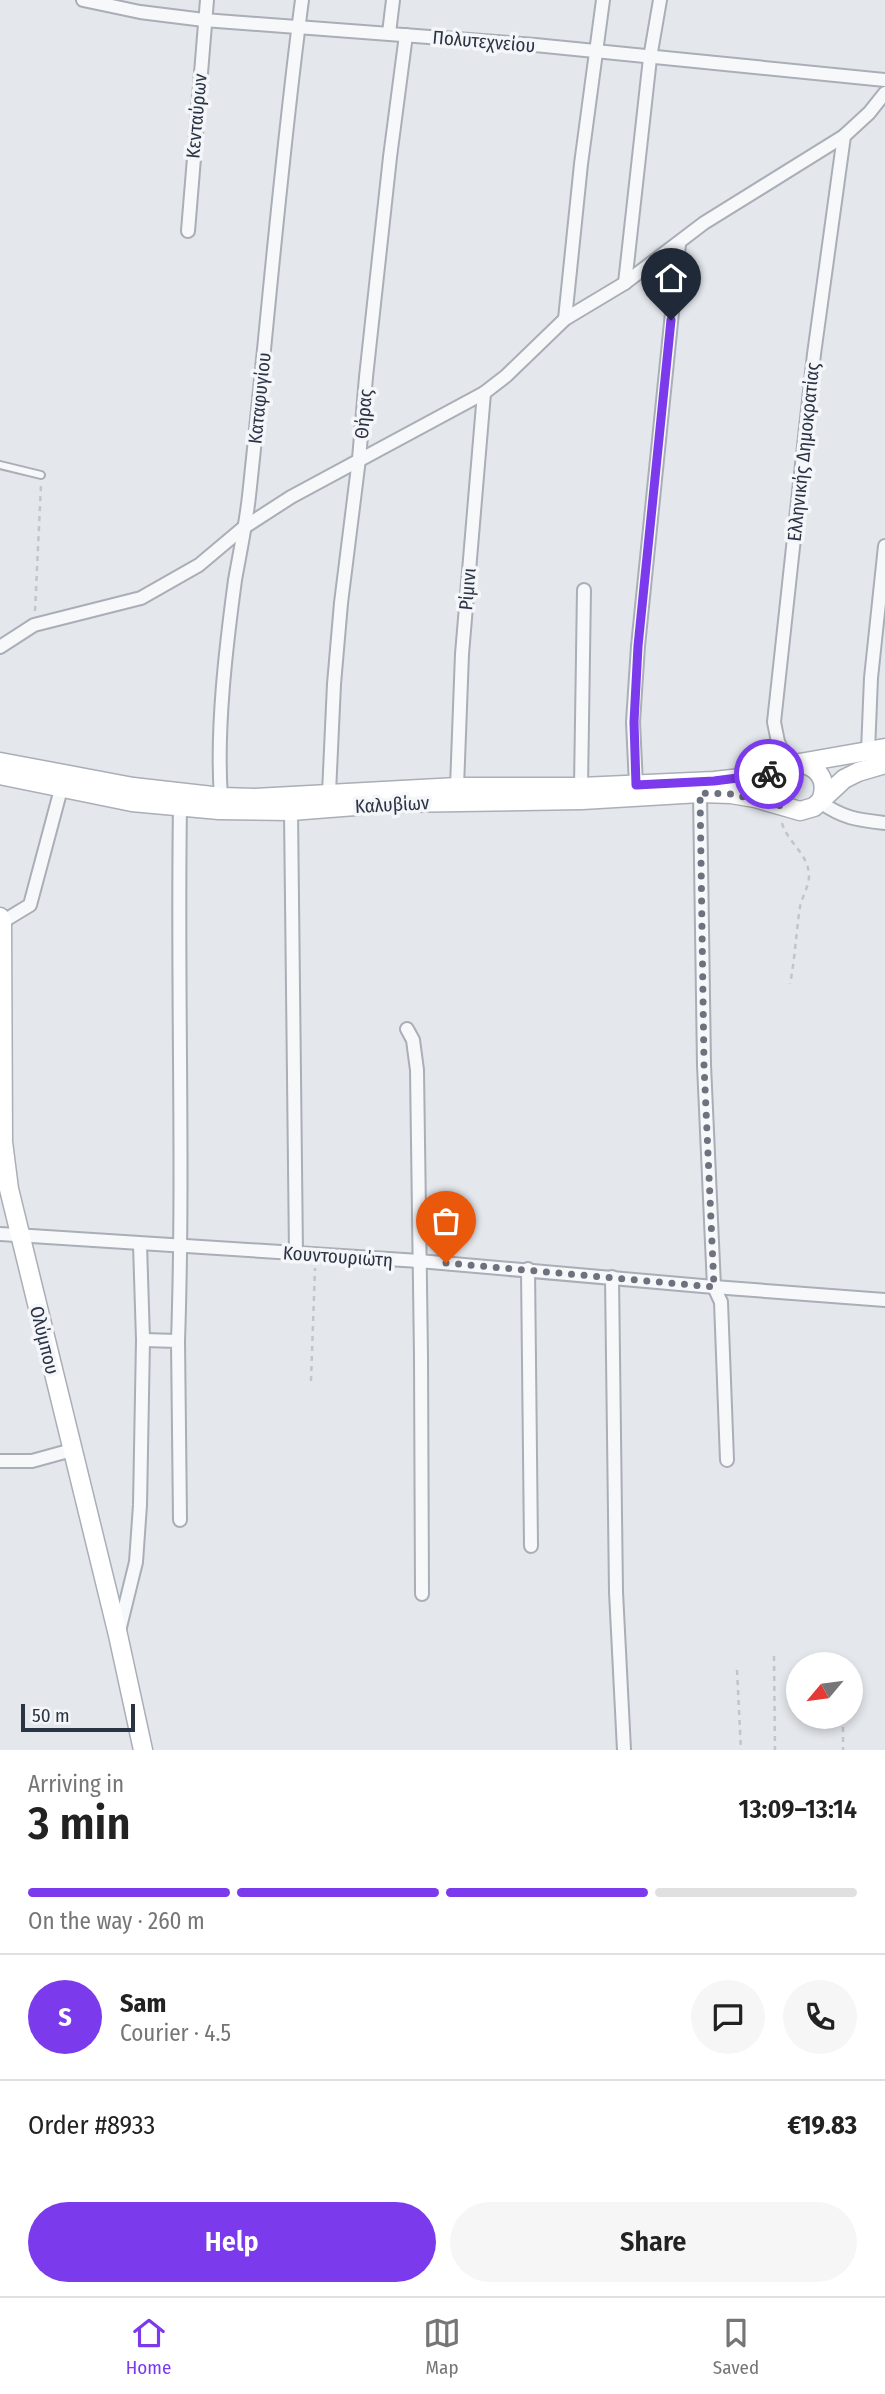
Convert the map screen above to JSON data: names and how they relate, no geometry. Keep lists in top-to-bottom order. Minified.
{"streets":{"main road":["Καλυβίων","Ολύμπου"],"street":["Πολυτεχνείου","Κενταύρων","Καταφυγίου","Θήρας","Ελληνικής Δημοκρατίας","Ρίμινι","Κουντουριώτη"]},"crossings":[["Πολυτεχνείου","Κενταύρων"],["Πολυτεχνείου","Καταφυγίου"],["Πολυτεχνείου","Θήρας"],["Καταφυγίου","Καλυβίων"],["Θήρας","Καλυβίων"],["Ελληνικής Δημοκρατίας","Καλυβίων"],["Ρίμινι","Καλυβίων"],["Κουντουριώτη","Ολύμπου"]],"scale_bar":"50 m","north":"bottom left","page":{"scale":"50 m","heading":["3 min","Arriving in","13:09–13:14"],"panel":["Sam","Courier · 4.5","Order #8933","€19.83"],"bar":"On the way · 260 m","round":"S","buttons":["Help","Share"],"tabs":["Home","Map","Saved"]}}
